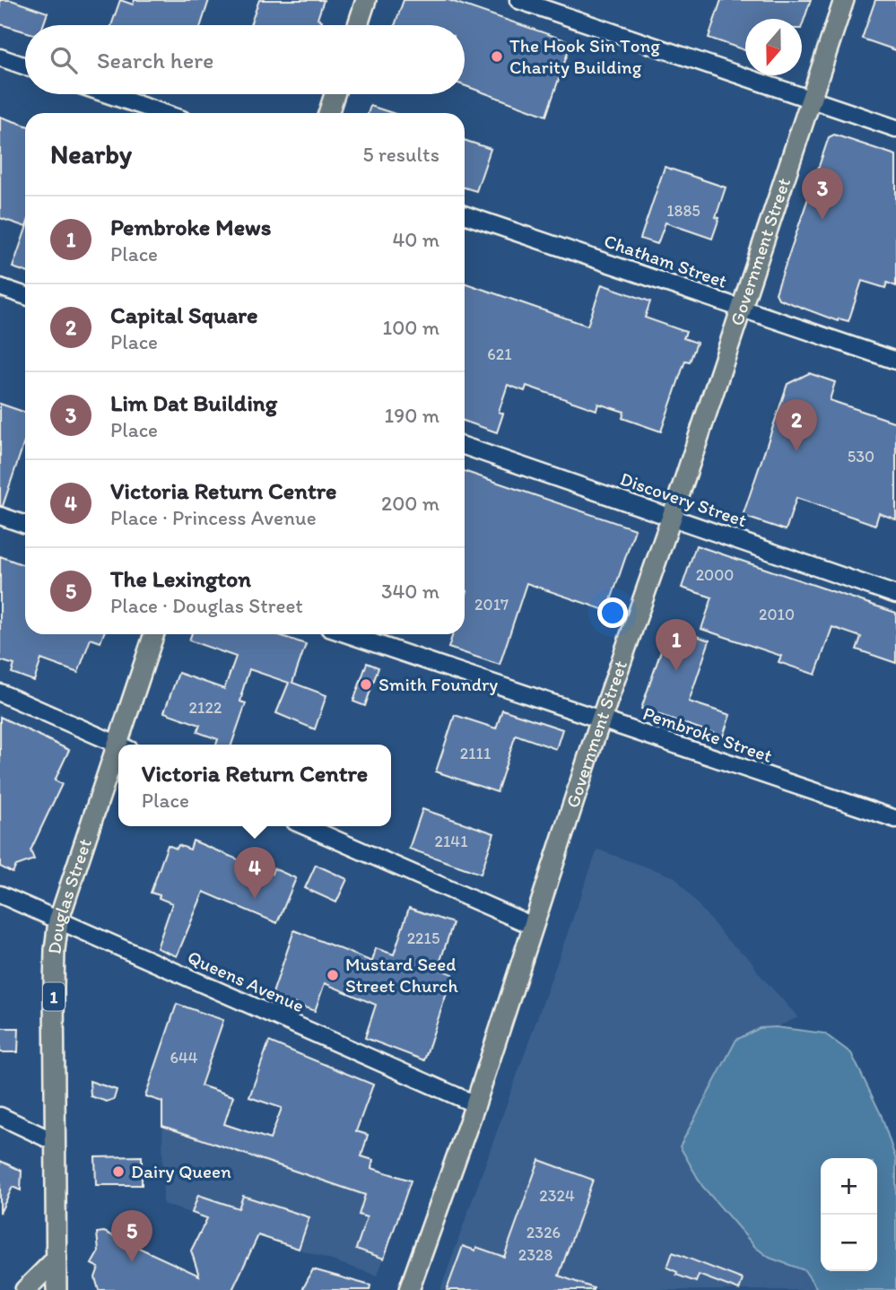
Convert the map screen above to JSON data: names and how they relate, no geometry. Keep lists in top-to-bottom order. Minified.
{"streets":{"main road":["Government Street","Douglas Street","1"],"street":["Chatham Street","Discovery Street","Pembroke Street","Queens Avenue"]},"crossings":[["Government Street","Chatham Street"],["Government Street","Discovery Street"],["Government Street","Pembroke Street"],["Government Street","Queens Avenue"],["Douglas Street","Queens Avenue"]],"places":["The Hook Sin Tong Charity Building","Smith Foundry","Mustard Seed Street Church","Dairy Queen"],"house_numbers":["1885","621","530","2000","2017","2010","2122","2111","2141","2215","644","2324","2326","2328"],"north":"bottom","page":{"search":"Search here","heading":["Nearby","5 results"],"pins":["3","2","1","4","5"],"list":[{"mark":"1","name":"Pembroke Mews","note":"Place","value":"40 m"},{"mark":"2","name":"Capital Square","note":"Place","value":"100 m"},{"mark":"3","name":"Lim Dat Building","note":"Place","value":"190 m"},{"mark":"4","name":"Victoria Return Centre","note":"Place · Princess Avenue","value":"200 m"},{"mark":"5","name":"The Lexington","note":"Place · Douglas Street","value":"340 m"}],"popup":["Victoria Return Centre","Place"],"map_buttons":["+","−"]}}
